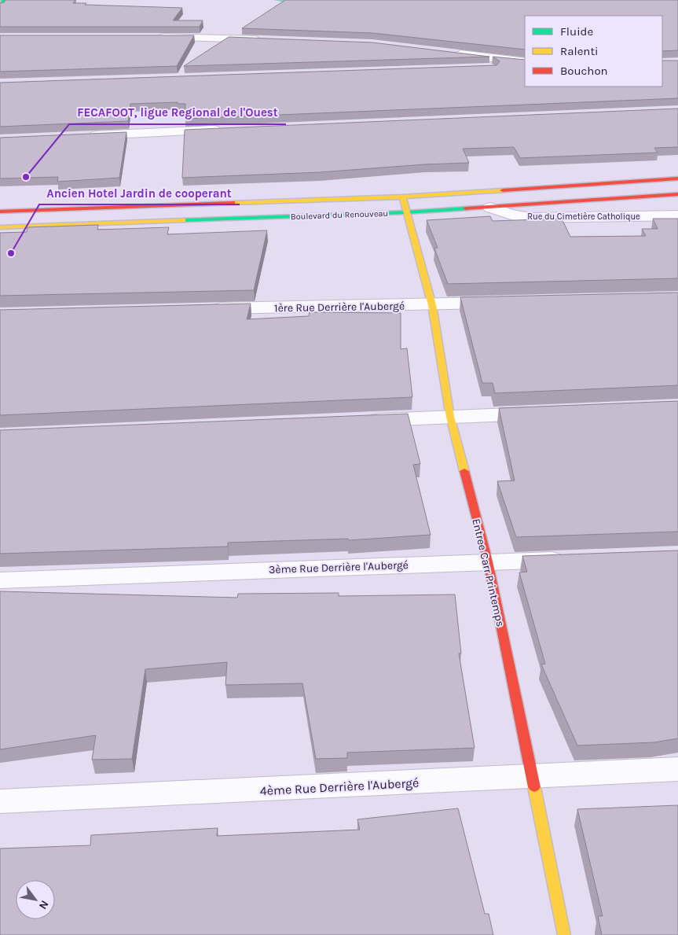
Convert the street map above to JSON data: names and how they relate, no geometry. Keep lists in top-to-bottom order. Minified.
{"streets":{"main road":["Boulevard du Renouveau","Entree Carr Printemps"],"street":["Rue du Cimetière Catholique","1ère Rue Derrière l'Aubergé","3ème Rue Derrière l'Aubergé","4ème Rue Derrière l'Aubergé"]},"crossings":[["Boulevard du Renouveau","Rue du Cimetière Catholique"],["Boulevard du Renouveau","Entree Carr Printemps"],["1ère Rue Derrière l'Aubergé","Entree Carr Printemps"],["3ème Rue Derrière l'Aubergé","Entree Carr Printemps"],["Entree Carr Printemps","4ème Rue Derrière l'Aubergé"]],"places":["FECAFOOT, ligue Regional de l'Ouest","Ancien Hotel Jardin de cooperant"],"legend":["Fluide","Ralenti","Bouchon"],"north":"bottom right"}
